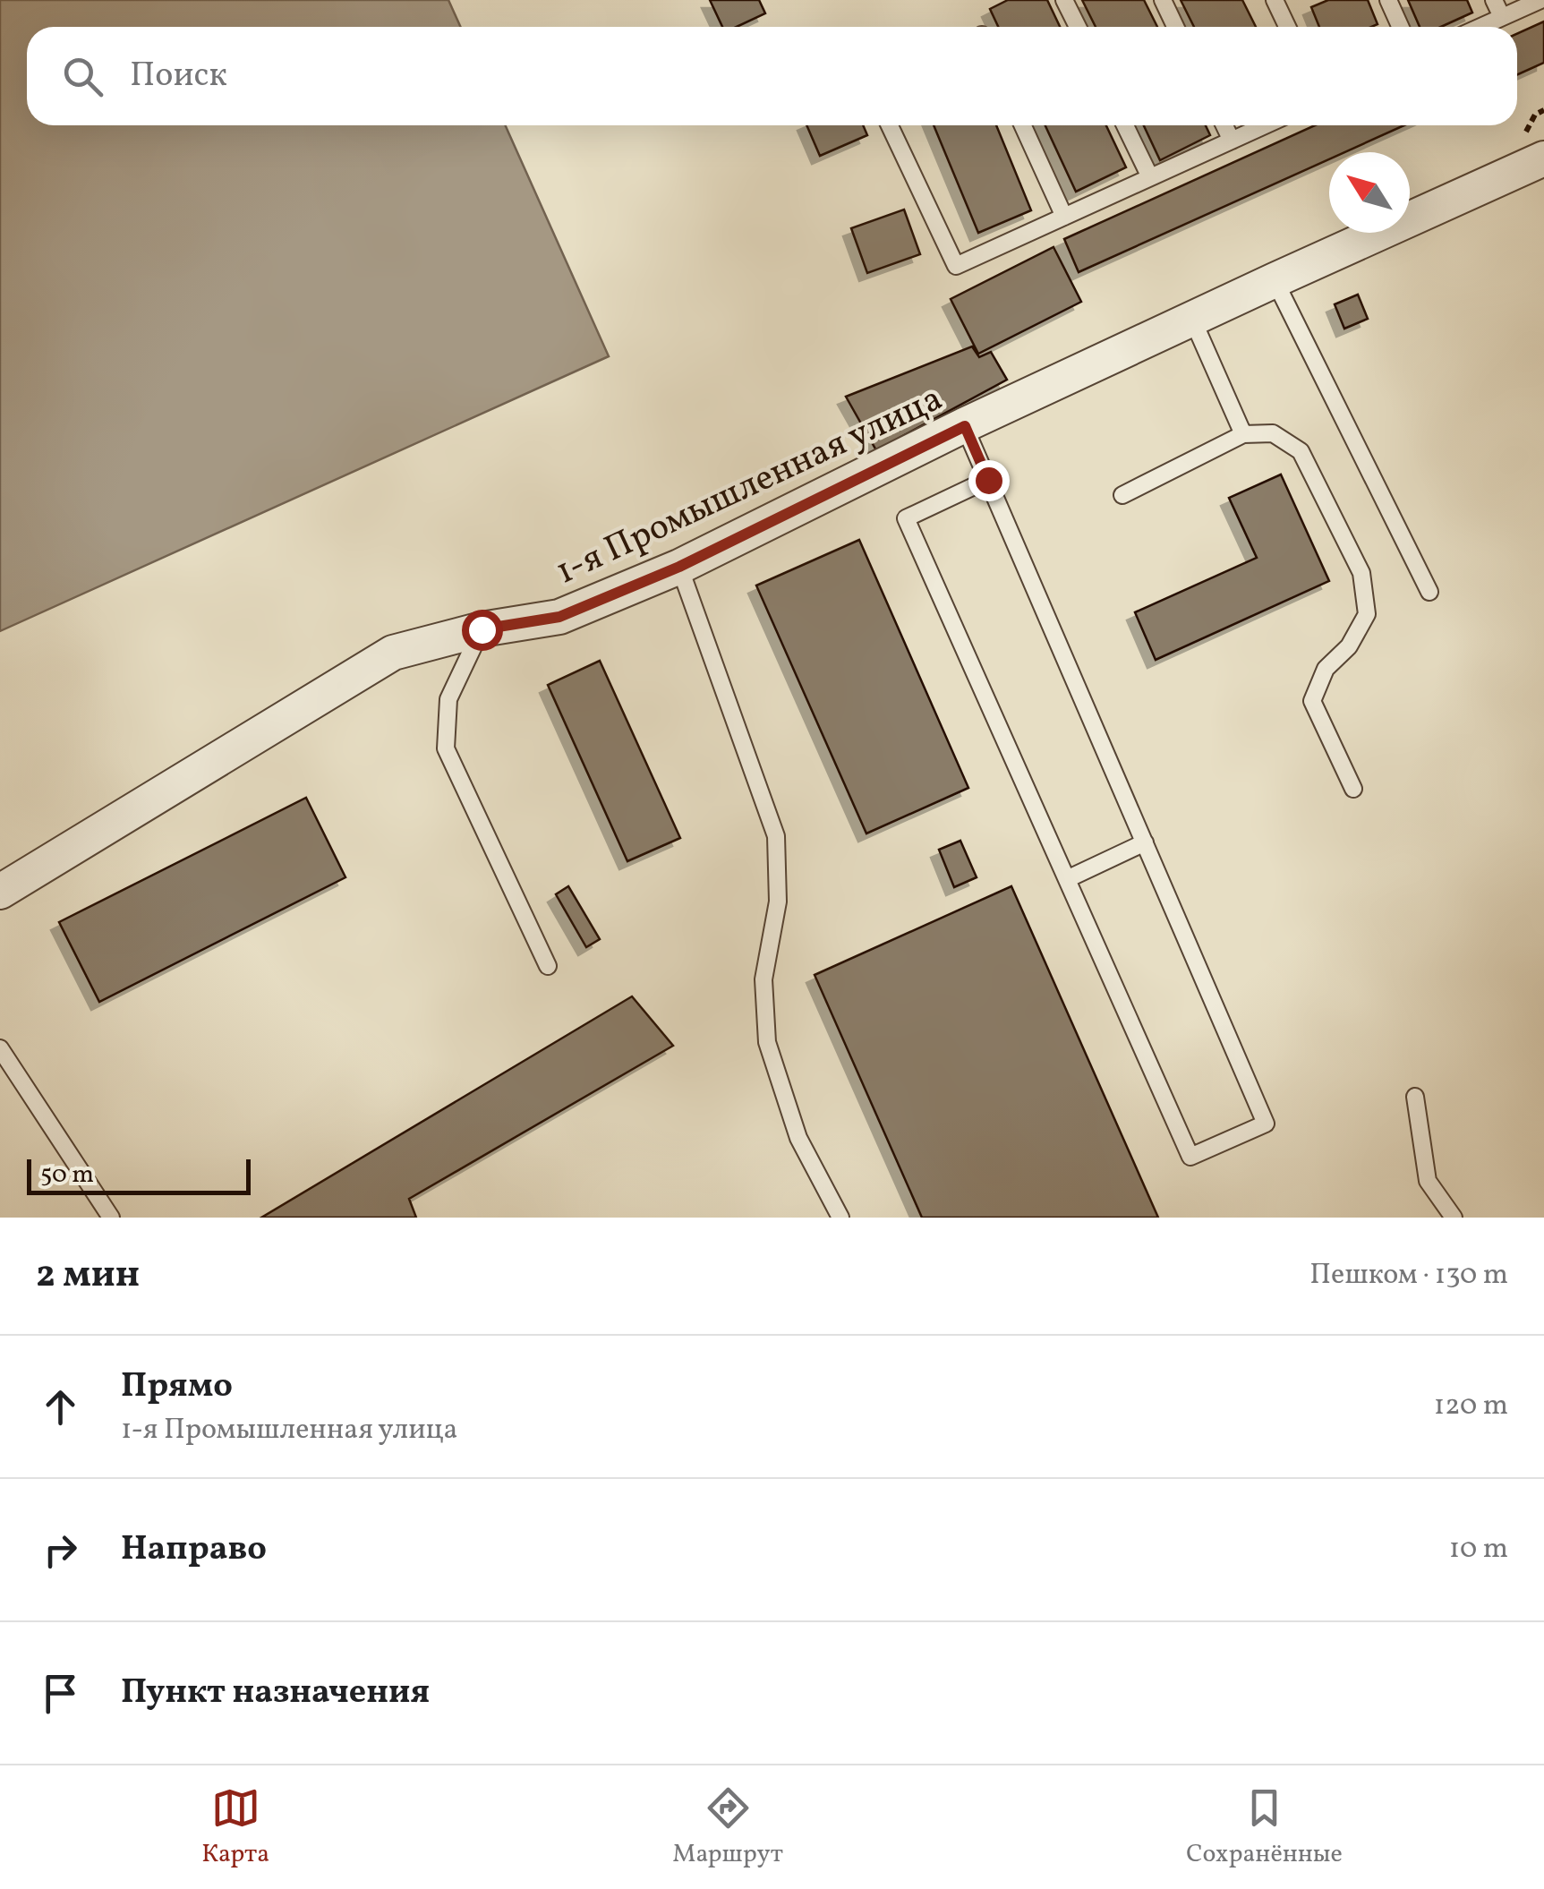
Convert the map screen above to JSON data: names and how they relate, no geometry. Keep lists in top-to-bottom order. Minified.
{"streets":{"street":["1-я Промышленная улица"]},"scale_bar":"50 m","north":"top left","page":{"search":"Поиск","scale":"50 m","heading":["2 мин","Пешком · 130 m"],"list":[["Прямо","1-я Промышленная улица","120 m"],["Направо","10 m"],"Пункт назначения"],"nav":["Карта","Маршрут","Сохранённые"]}}
